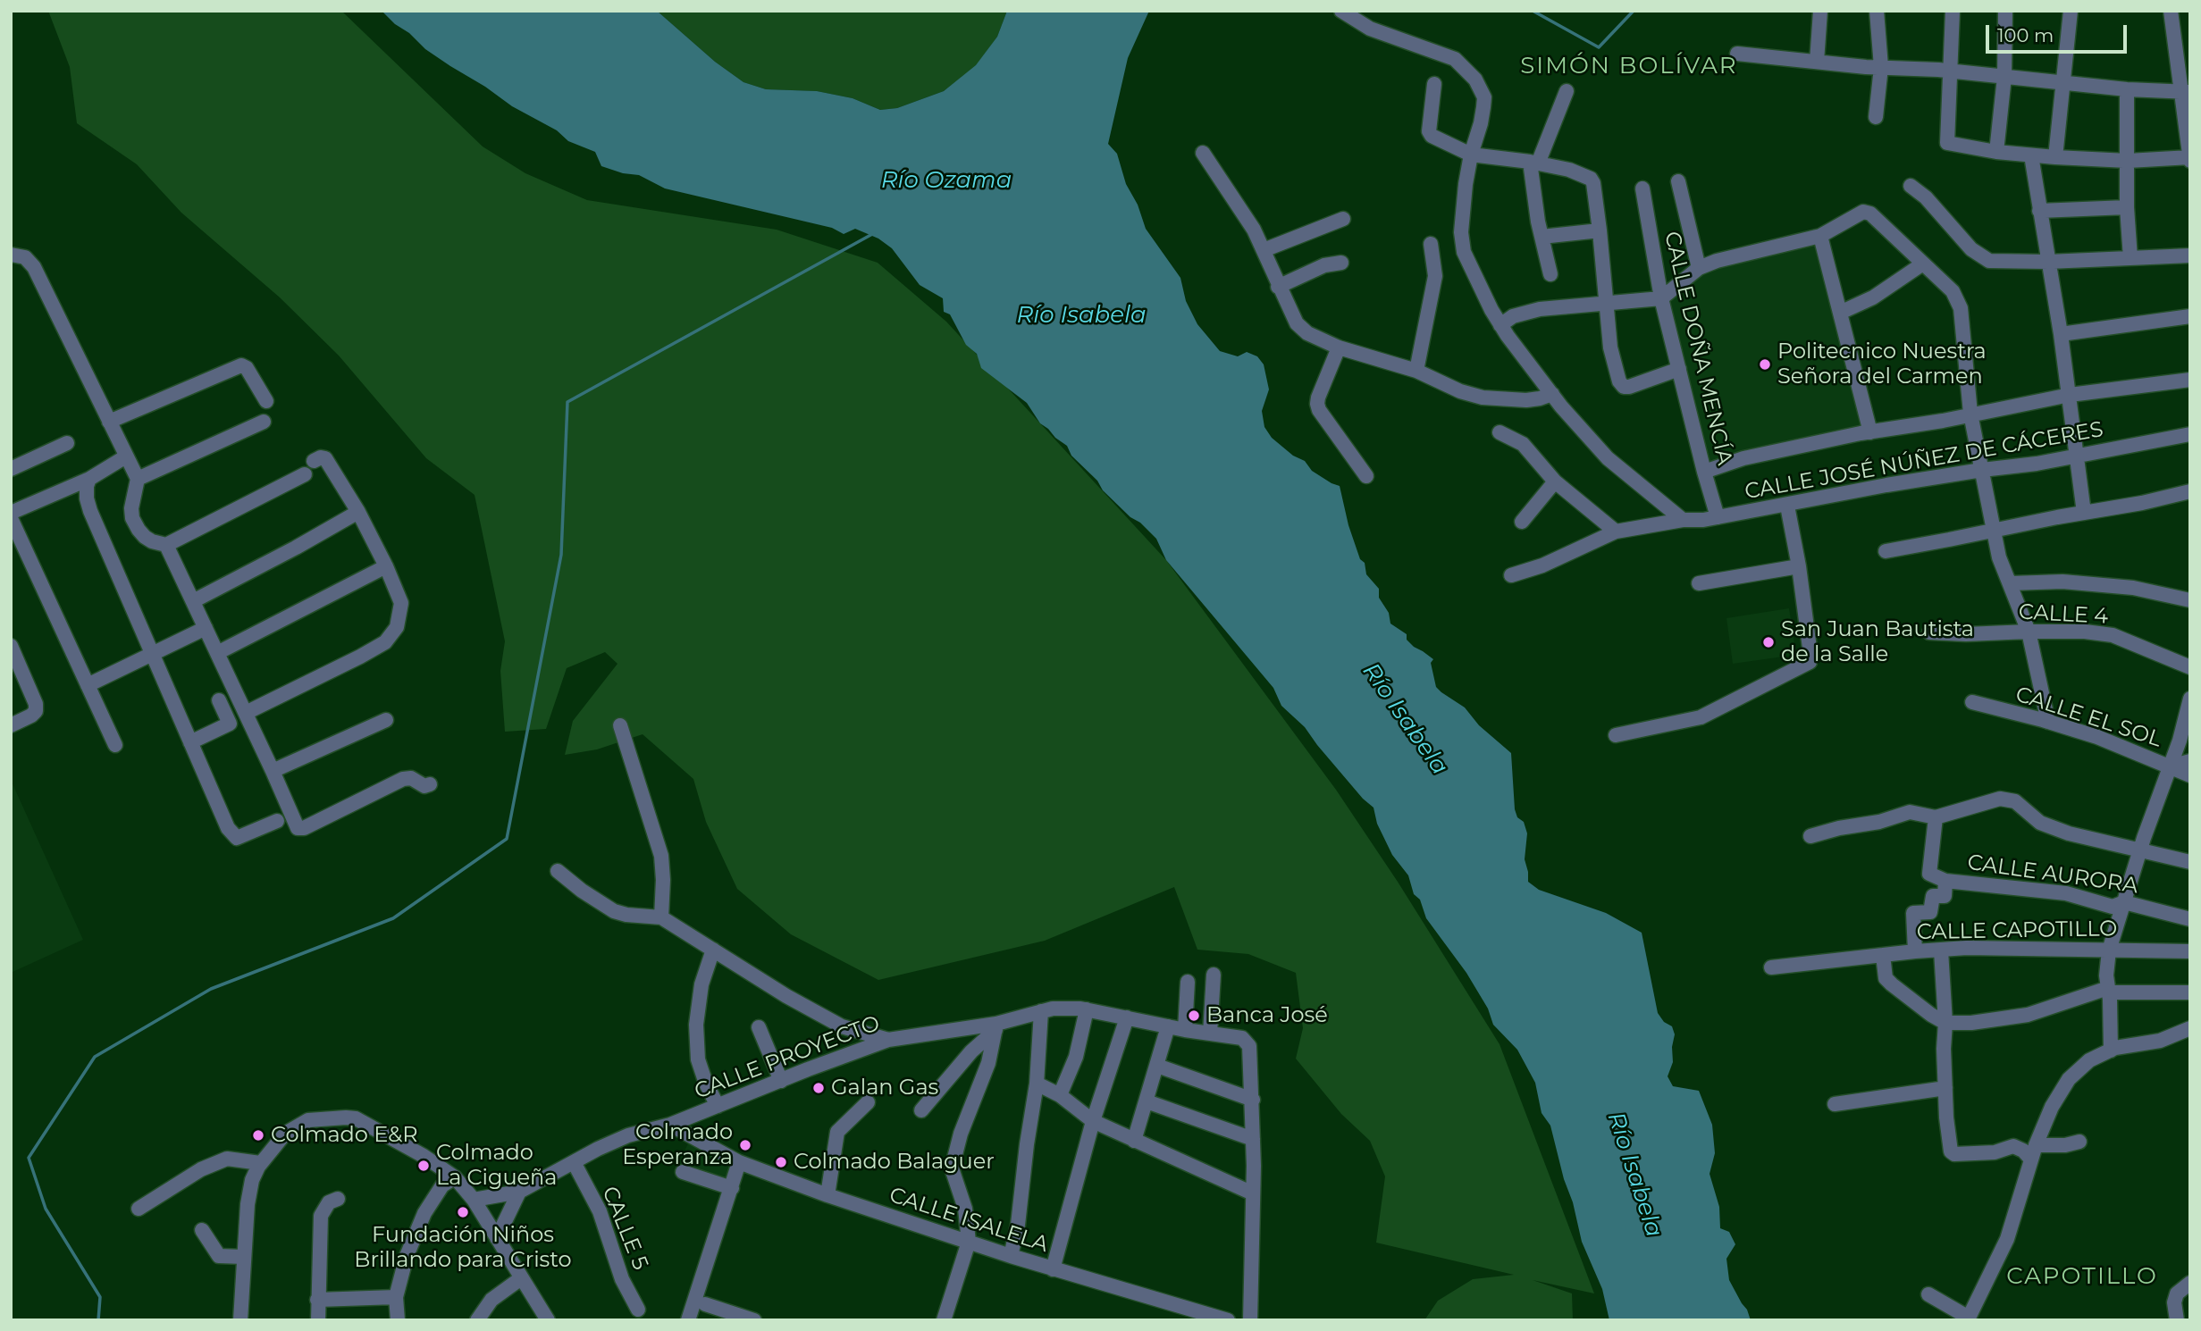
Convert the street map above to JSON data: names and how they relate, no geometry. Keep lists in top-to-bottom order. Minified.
{"streets":{"street":["CALLE DOÑA MENCÍA","CALLE JOSÉ NÚÑEZ DE CÁCERES","CALLE 4","CALLE EL SOL","CALLE AURORA","CALLE CAPOTILLO","CALLE PROYECTO","CALLE ISALELA","CALLE 5"]},"crossings":[["CALLE DOÑA MENCÍA","CALLE JOSÉ NÚÑEZ DE CÁCERES"],["CALLE PROYECTO","CALLE ISALELA"],["CALLE PROYECTO","CALLE 5"]],"districts":["SIMÓN BOLÍVAR","CAPOTILLO"],"water":["Río Ozama","Río Isabela"],"places":["Politecnico Nuestra Señora del Carmen","San Juan Bautista de la Salle","Banca José","Galan Gas","Colmado E&R","Colmado Esperanza","Colmado Balaguer","Colmado La Cigueña","Fundación Niños Brillando para Cristo"],"scale_bar":"100 m"}
